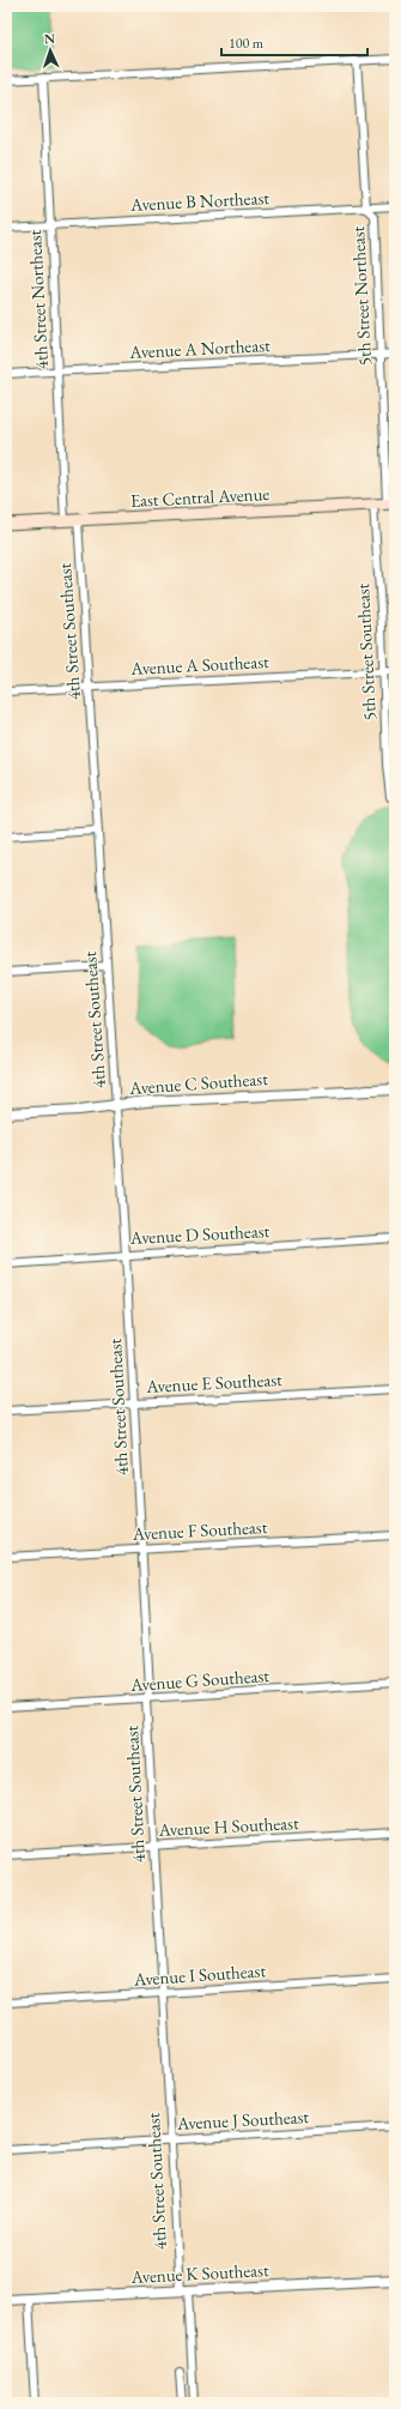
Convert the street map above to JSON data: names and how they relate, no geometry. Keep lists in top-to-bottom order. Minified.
{"streets":{"main road":["East Central Avenue"],"street":["Avenue B Northeast","5th Street Northeast","4th Street Northeast","Avenue A Northeast","4th Street Southeast","5th Street Southeast","Avenue A Southeast","Avenue C Southeast","Avenue D Southeast","Avenue E Southeast","Avenue F Southeast","Avenue G Southeast","Avenue H Southeast","Avenue I Southeast","Avenue J Southeast","Avenue K Southeast"]},"crossings":[["Avenue B Northeast","5th Street Northeast"],["Avenue B Northeast","4th Street Northeast"],["5th Street Northeast","Avenue A Northeast"],["5th Street Northeast","East Central Avenue"],["4th Street Northeast","Avenue A Northeast"],["4th Street Northeast","East Central Avenue"],["East Central Avenue","4th Street Southeast"],["East Central Avenue","5th Street Southeast"],["4th Street Southeast","Avenue A Southeast"],["4th Street Southeast","Avenue C Southeast"],["4th Street Southeast","Avenue D Southeast"],["4th Street Southeast","Avenue E Southeast"],["4th Street Southeast","Avenue F Southeast"],["4th Street Southeast","Avenue G Southeast"],["4th Street Southeast","Avenue H Southeast"],["4th Street Southeast","Avenue I Southeast"],["4th Street Southeast","Avenue J Southeast"],["4th Street Southeast","Avenue K Southeast"],["5th Street Southeast","Avenue A Southeast"]],"scale_bar":"100 m","north":"top"}
